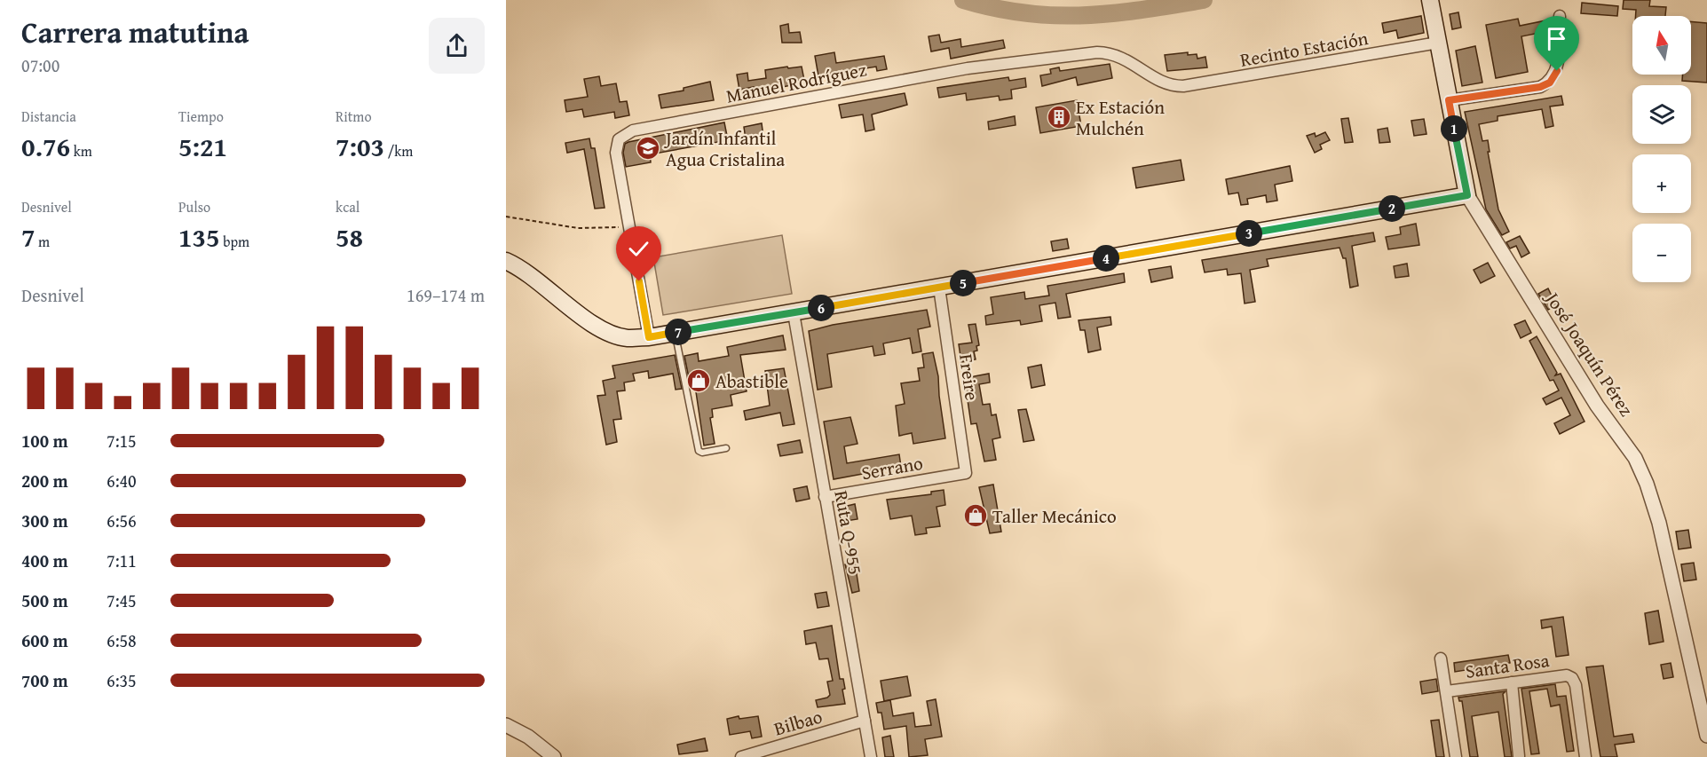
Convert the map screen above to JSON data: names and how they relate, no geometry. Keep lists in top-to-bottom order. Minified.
{"streets":{"main road":["José Joaquín Pérez"],"street":["Recinto Estación","Manuel Rodríguez","Freire","Serrano","Ruta Q-955","Santa Rosa","Bilbao"]},"crossings":[["Recinto Estación","Manuel Rodríguez"],["Recinto Estación","José Joaquín Pérez"],["Freire","Serrano"],["Serrano","Ruta Q-955"],["Ruta Q-955","Bilbao"]],"places":{"building":["Ex Estación Mulchén"],"school or university":["Jardín Infantil Agua Cristalina"],"shop":["Abastible","Taller Mecánico"]},"north":"top","page":{"heading":["Carrera matutina","07:00"],"map_buttons":["+","−"],"stats":[["Distancia","0.76 km"],["Tiempo","5:21"],["Ritmo","7:03 /km"],["Desnivel","7 m"],["Pulso","135 bpm"],["kcal","58"]],"pins":["1","2","3","4","5","6","7"],"chart":["Desnivel","169–174 m"],"list":[{"name":"100 m","note":"7:15"},{"name":"200 m","note":"6:40"},{"name":"300 m","note":"6:56"},{"name":"400 m","note":"7:11"},{"name":"500 m","note":"7:45"},{"name":"600 m","note":"6:58"},{"name":"700 m","note":"6:35"}]}}
